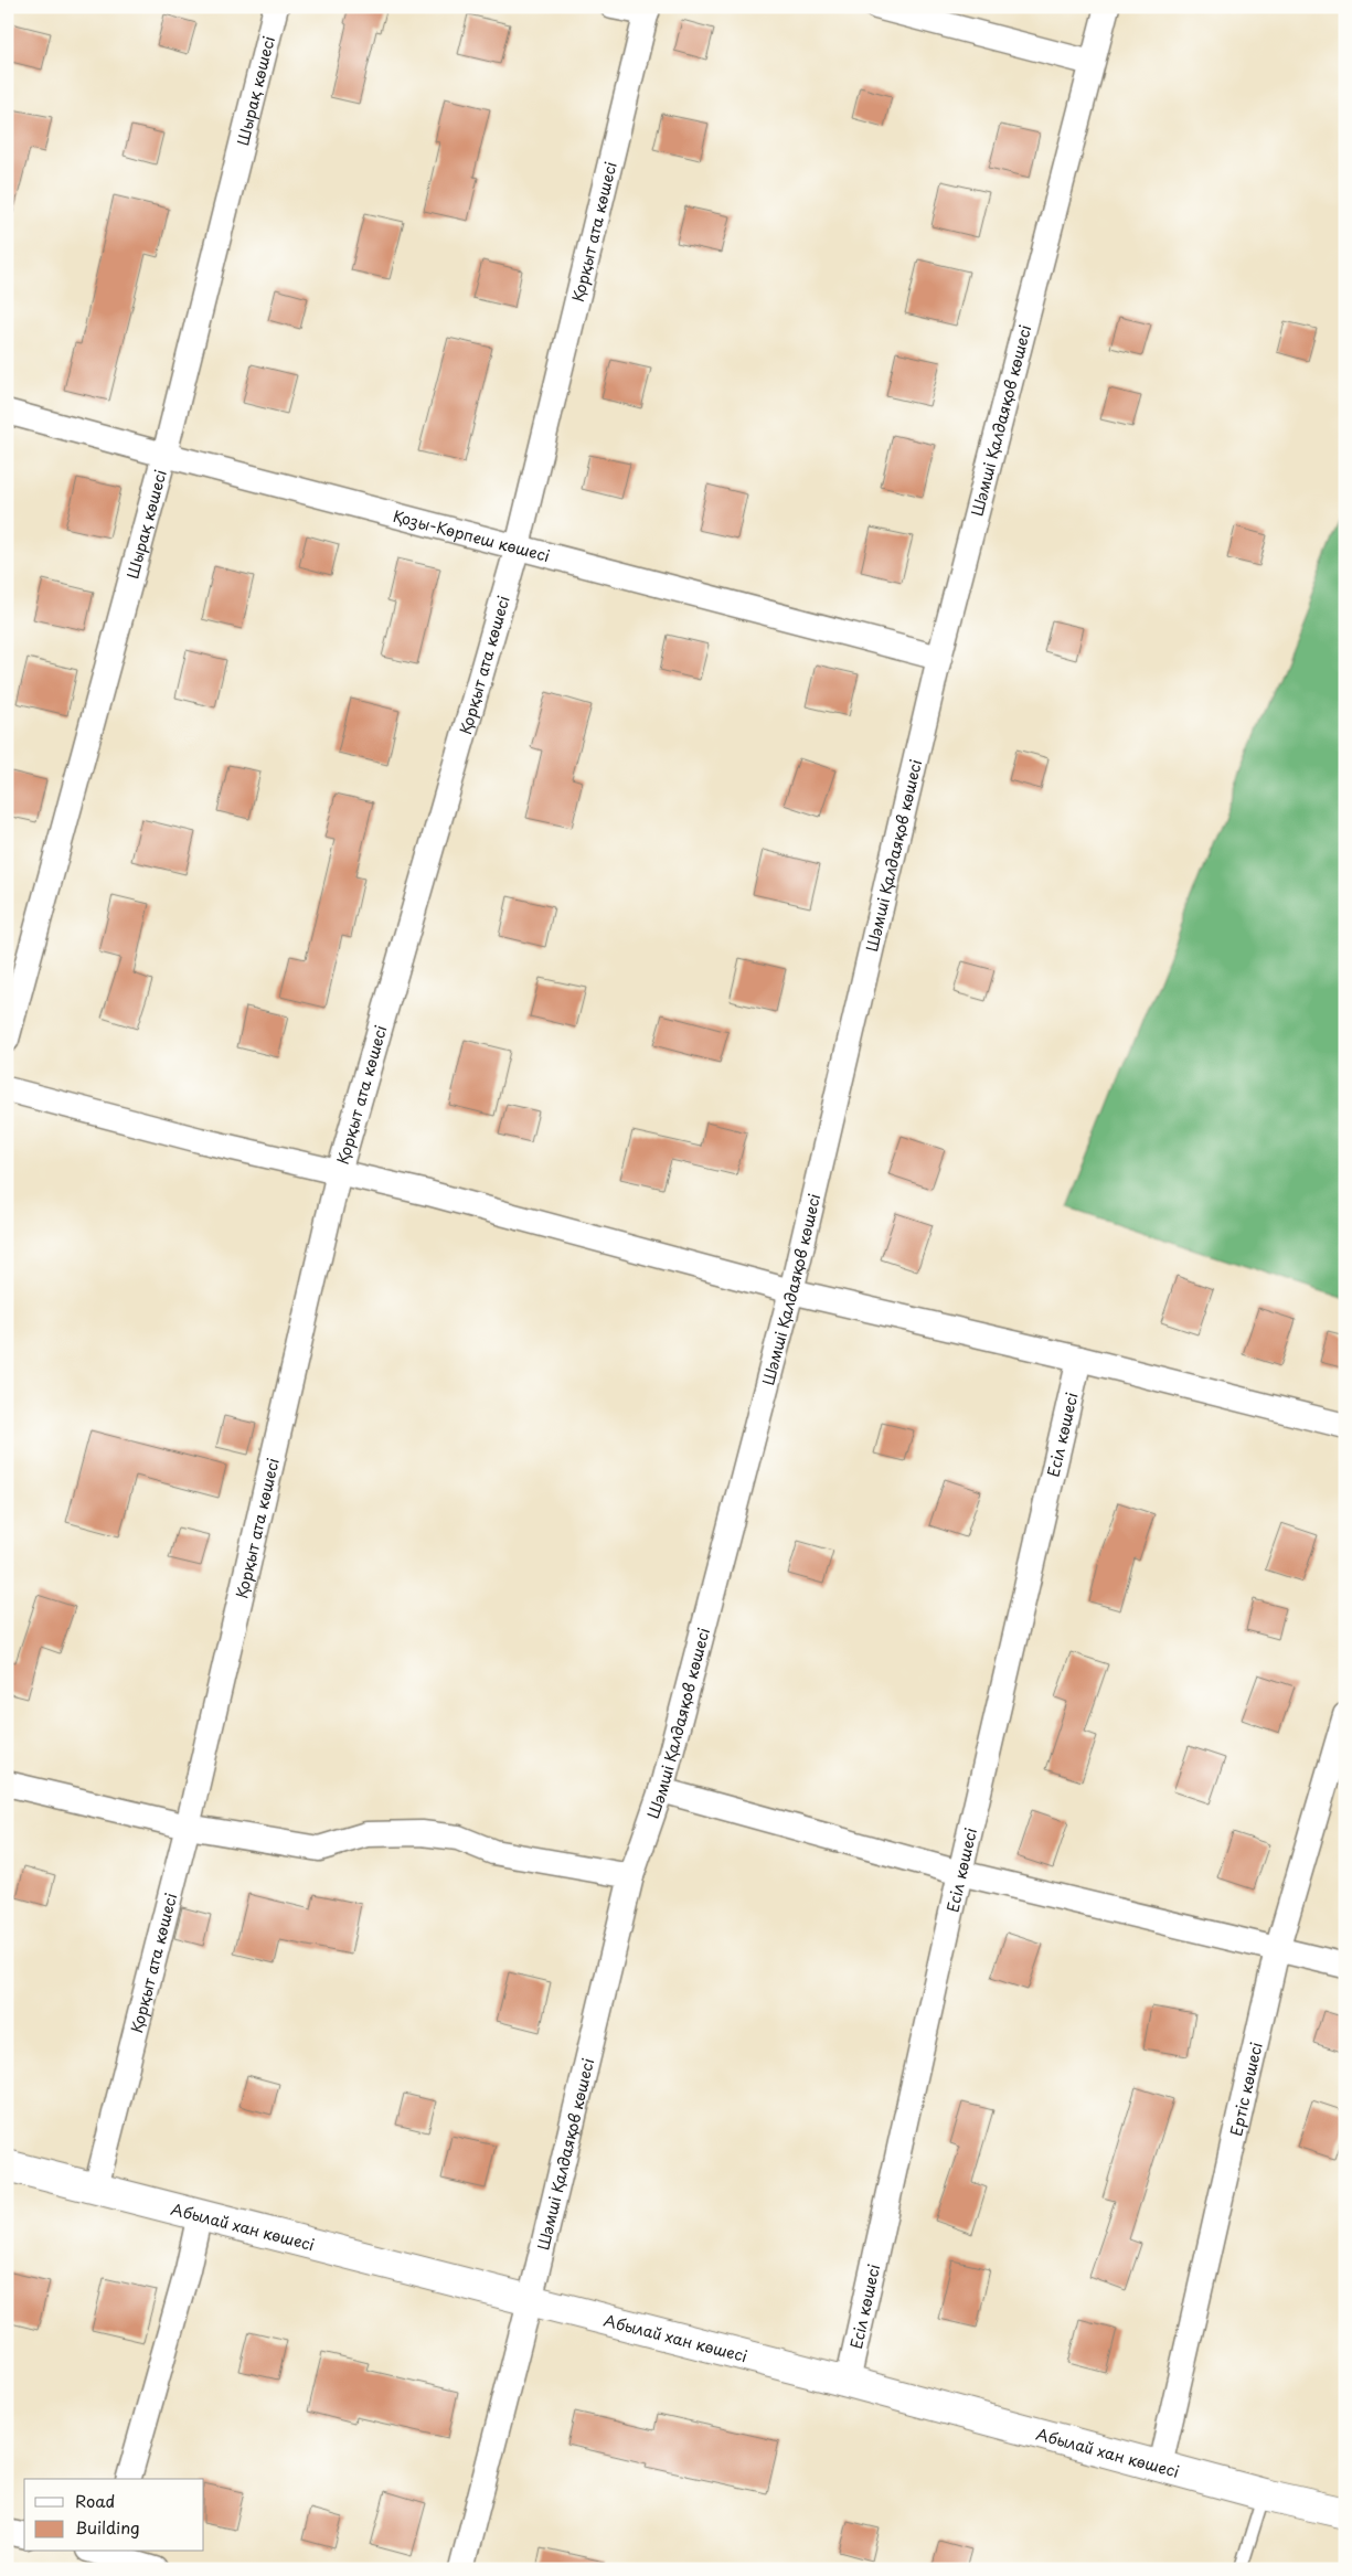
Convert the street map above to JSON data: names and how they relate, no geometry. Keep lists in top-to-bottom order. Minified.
{"streets":{"street":["Шырақ көшесі","Қорқыт ата көшесі","Шәмші Қалдаяқов көшесі","Қозы-Көрпеш көшесі","Есіл көшесі","Ертіс көшесі","Абылай хан көшесі"]},"crossings":[["Шырақ көшесі","Қозы-Көрпеш көшесі"],["Қорқыт ата көшесі","Қозы-Көрпеш көшесі"],["Қорқыт ата көшесі","Абылай хан көшесі"],["Шәмші Қалдаяқов көшесі","Қозы-Көрпеш көшесі"],["Шәмші Қалдаяқов көшесі","Абылай хан көшесі"],["Есіл көшесі","Абылай хан көшесі"],["Ертіс көшесі","Абылай хан көшесі"]],"legend":["Road","Building"]}
